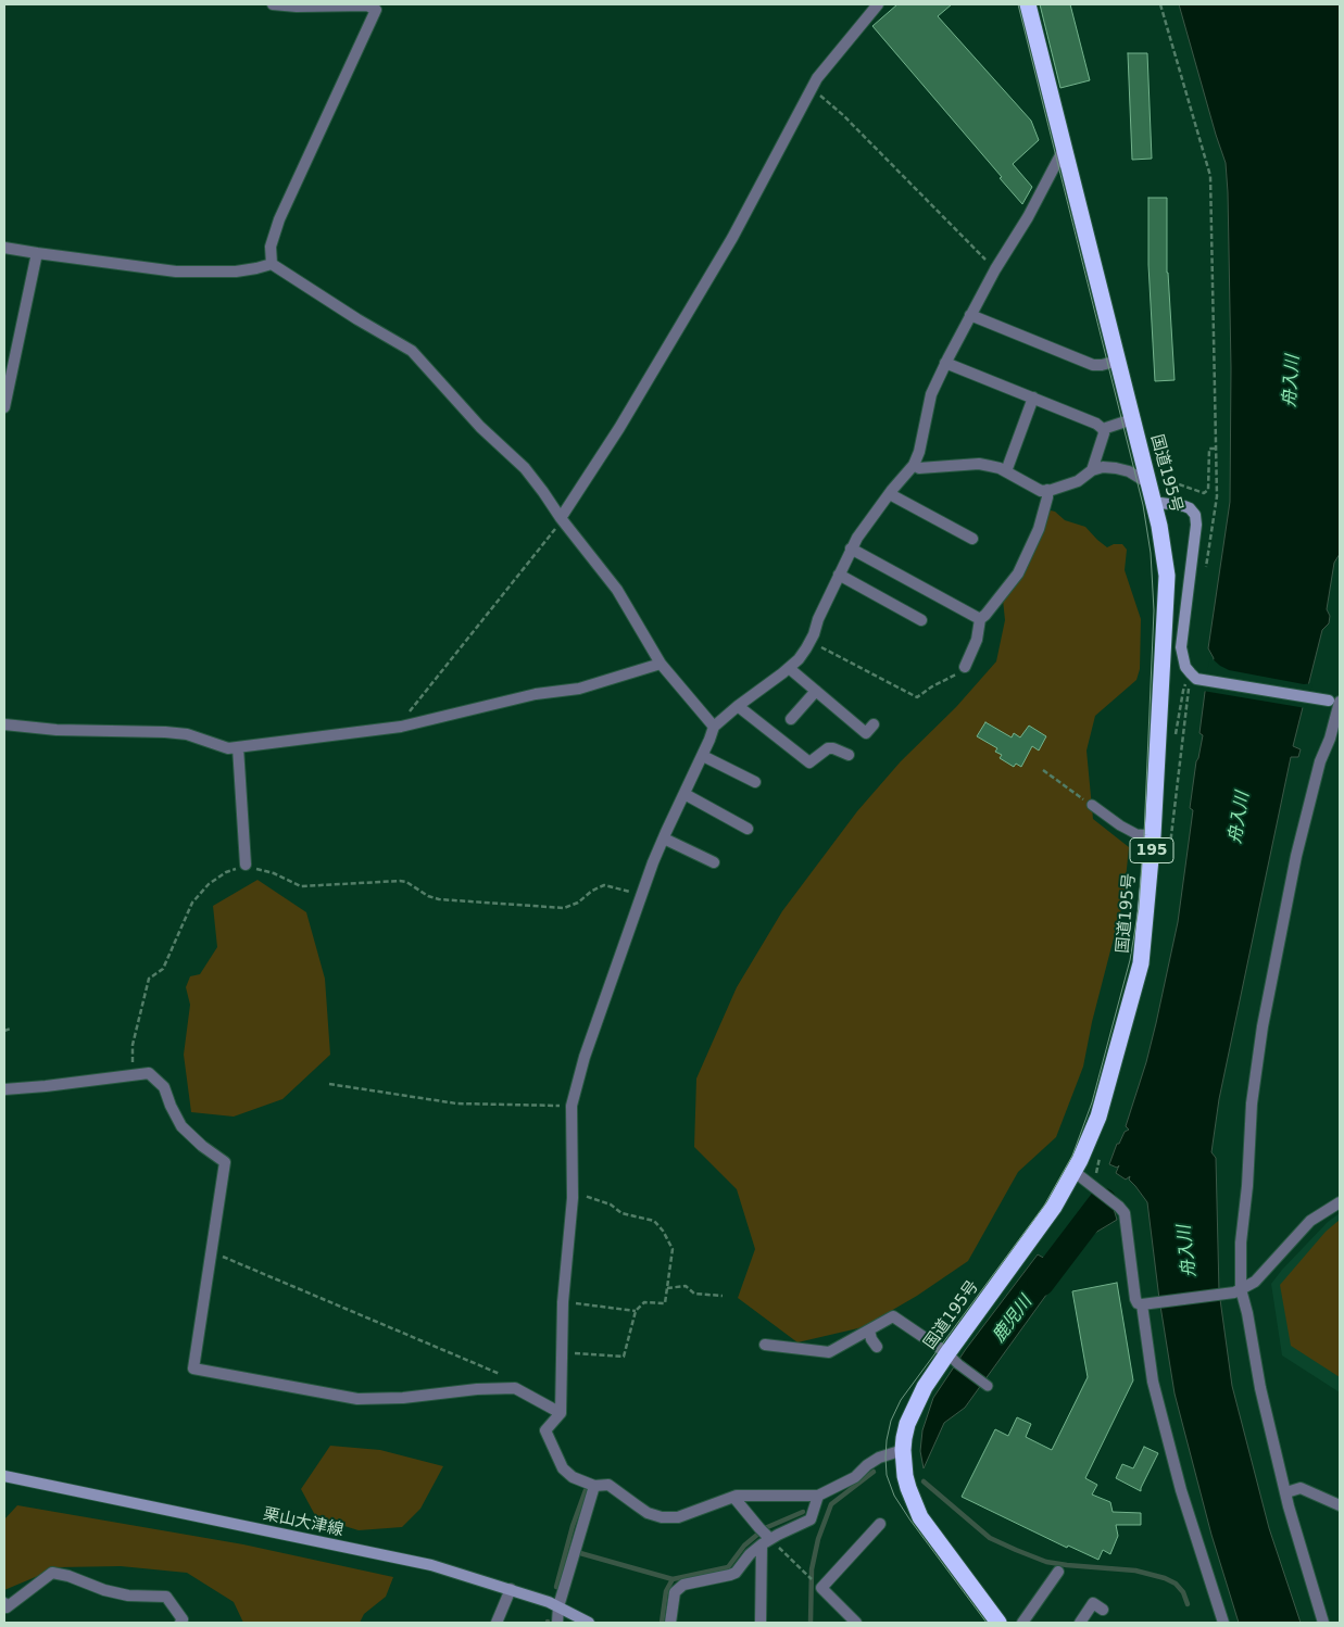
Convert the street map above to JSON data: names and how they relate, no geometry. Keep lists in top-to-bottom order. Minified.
{"streets":{"highway":["国道195号","195"],"main road":["栗山大津線"]},"water":["舟入川","鹿児川"]}
